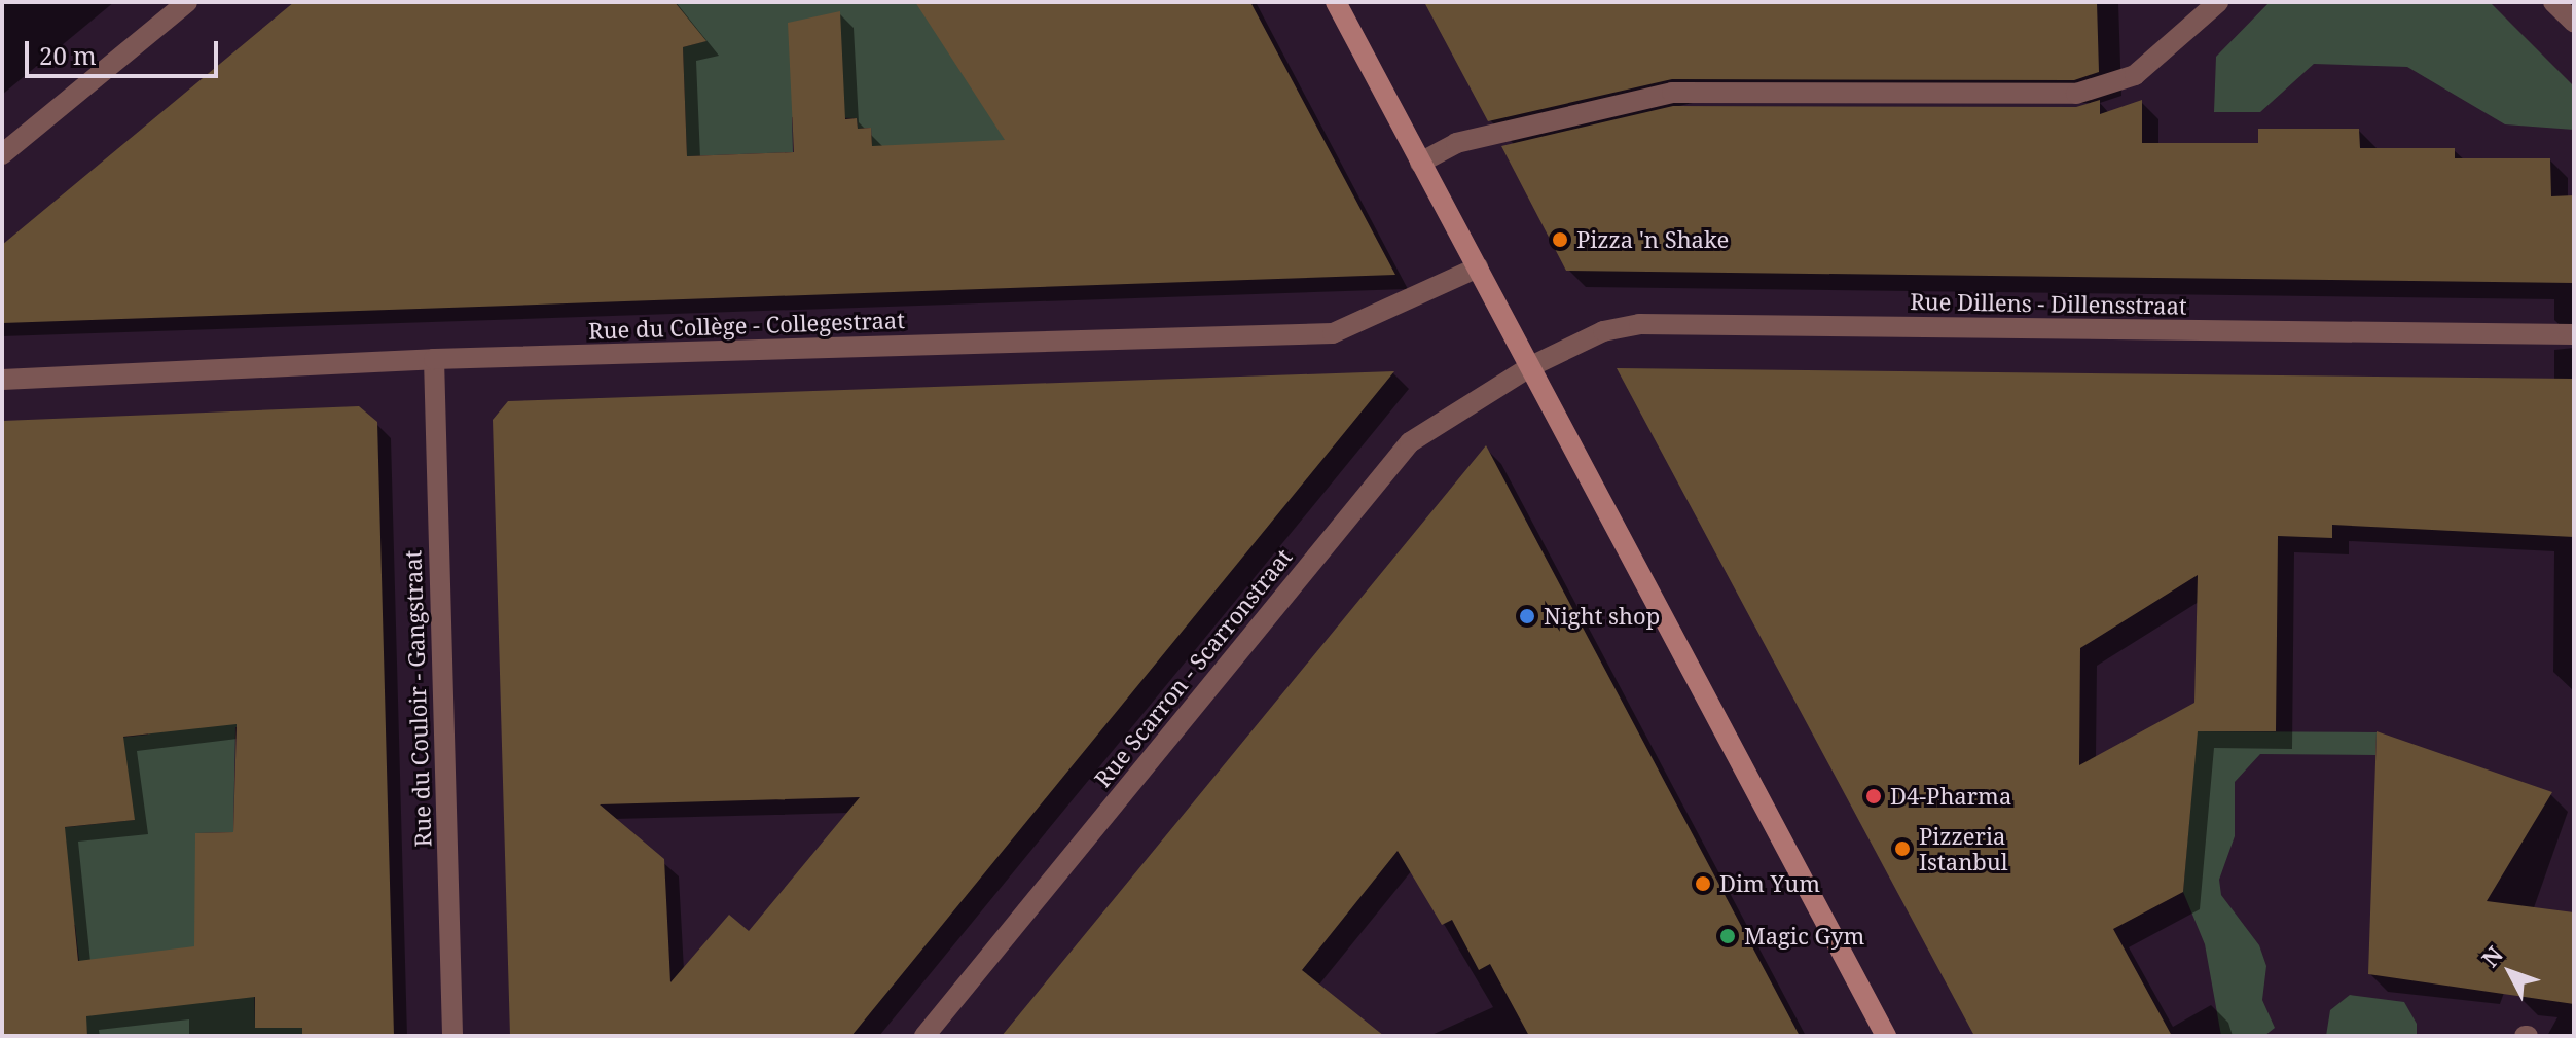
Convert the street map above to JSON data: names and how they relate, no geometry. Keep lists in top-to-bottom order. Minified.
{"streets":{"street":["Rue Dillens - Dillensstraat","Rue du Collège - Collegestraat","Rue Scarron - Scarronstraat","Rue du Couloir - Gangstraat"]},"crossings":[["Rue Dillens - Dillensstraat","Rue Scarron - Scarronstraat"],["Rue du Collège - Collegestraat","Rue du Couloir - Gangstraat"]],"places":["Pizza 'n Shake","Night shop","D4-Pharma","Pizzeria Istanbul","Dim Yum","Magic Gym"],"scale_bar":"20 m","north":"top left"}
